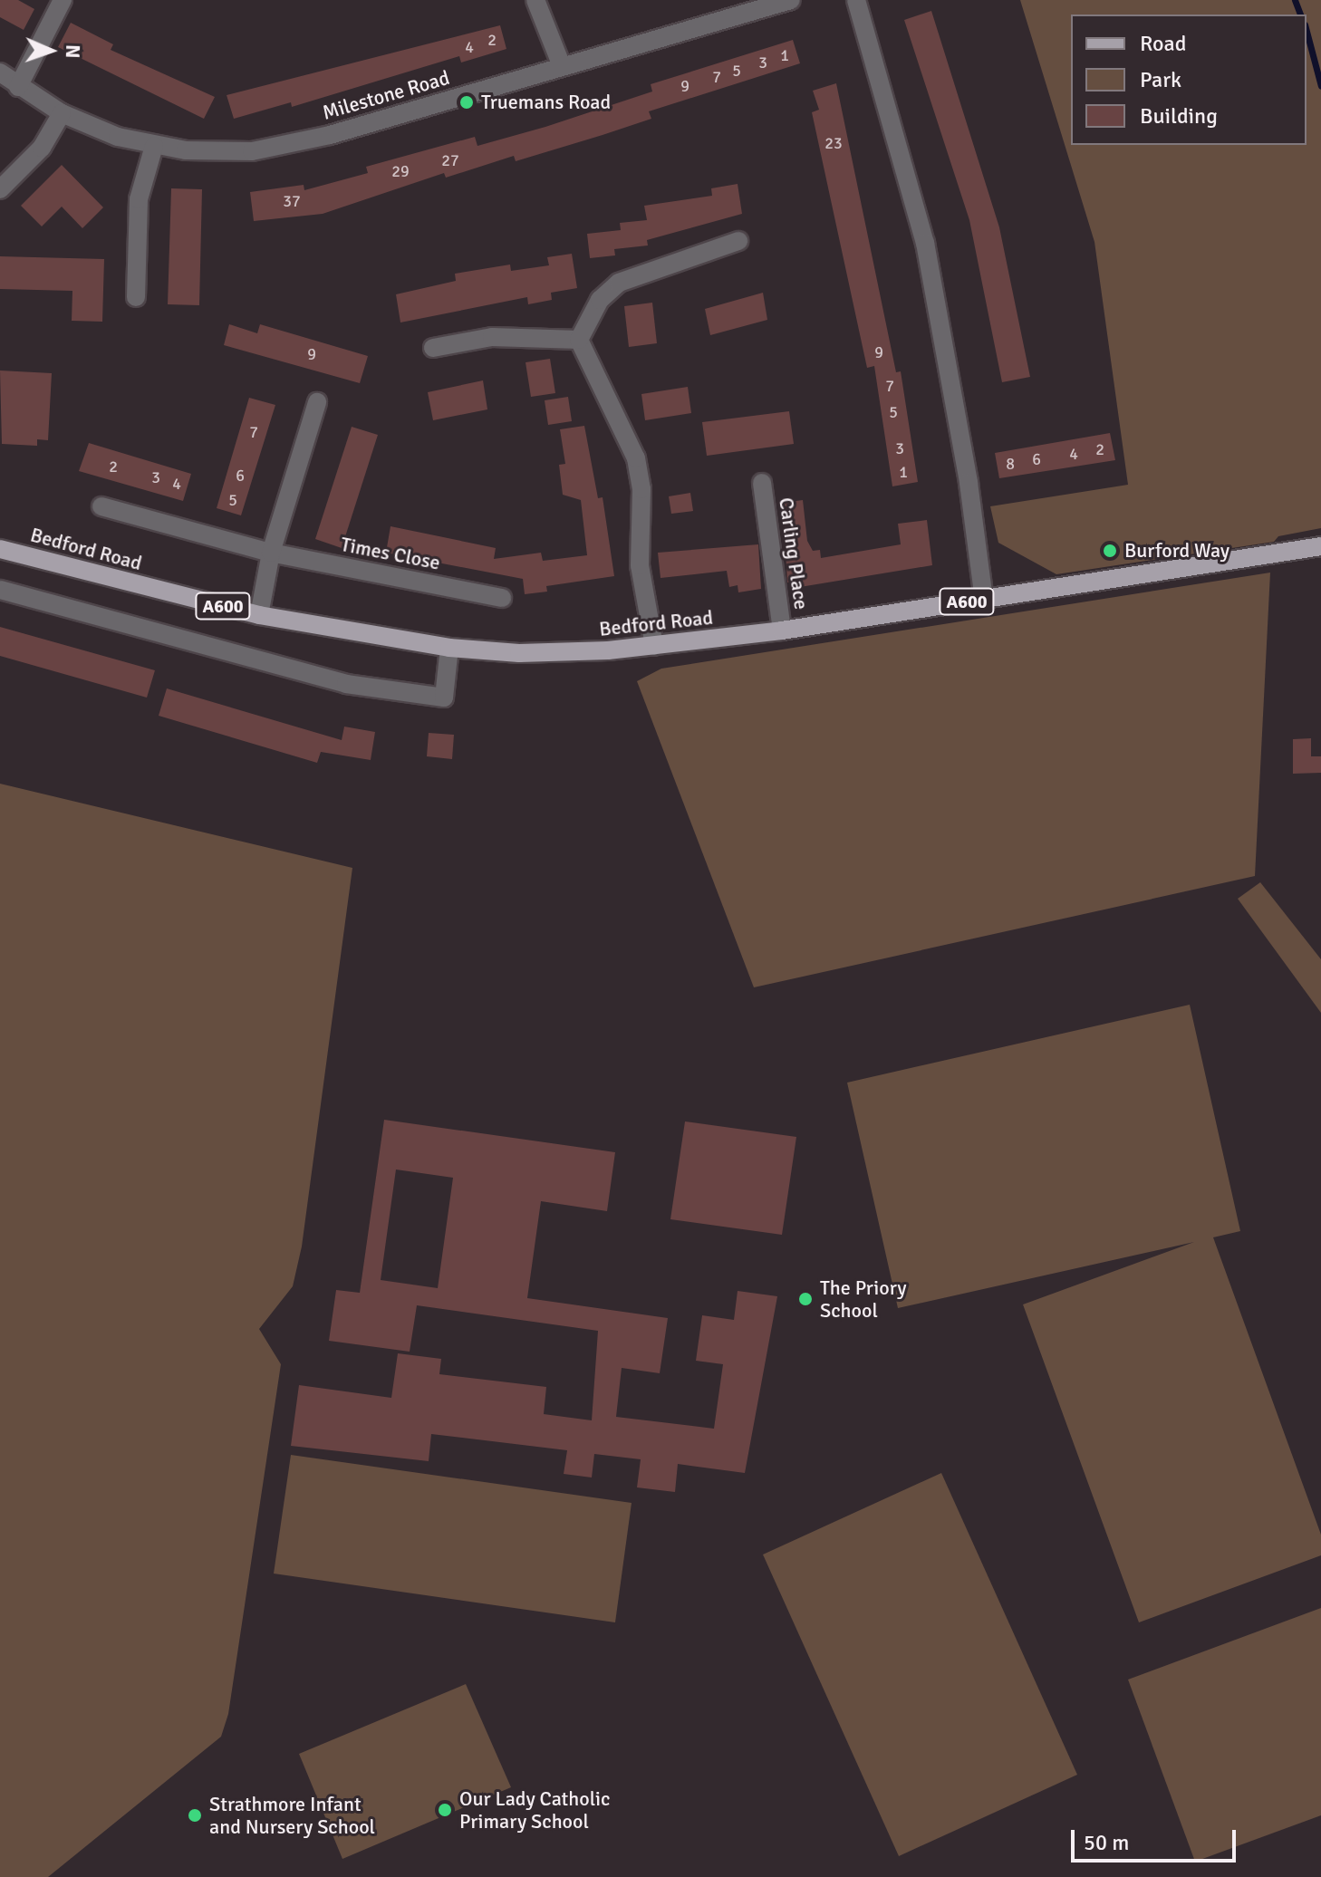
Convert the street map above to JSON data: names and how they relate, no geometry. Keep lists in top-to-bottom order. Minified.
{"streets":{"main road":["Bedford Road","A600"],"street":["Milestone Road","Times Close","Carling Place"]},"crossings":[["Bedford Road","Carling Place"]],"places":["Truemans Road","Burford Way","The Priory School","Our Lady Catholic Primary School","Strathmore Infant and Nursery School"],"house_numbers":["2","4","1","3","5","7","9","23","27","29","37","9","9","7","5","7","3","2","4","6","8","2","1","6","3","4","5"],"legend":["Road","Park","Building"],"scale_bar":"50 m","north":"right"}
